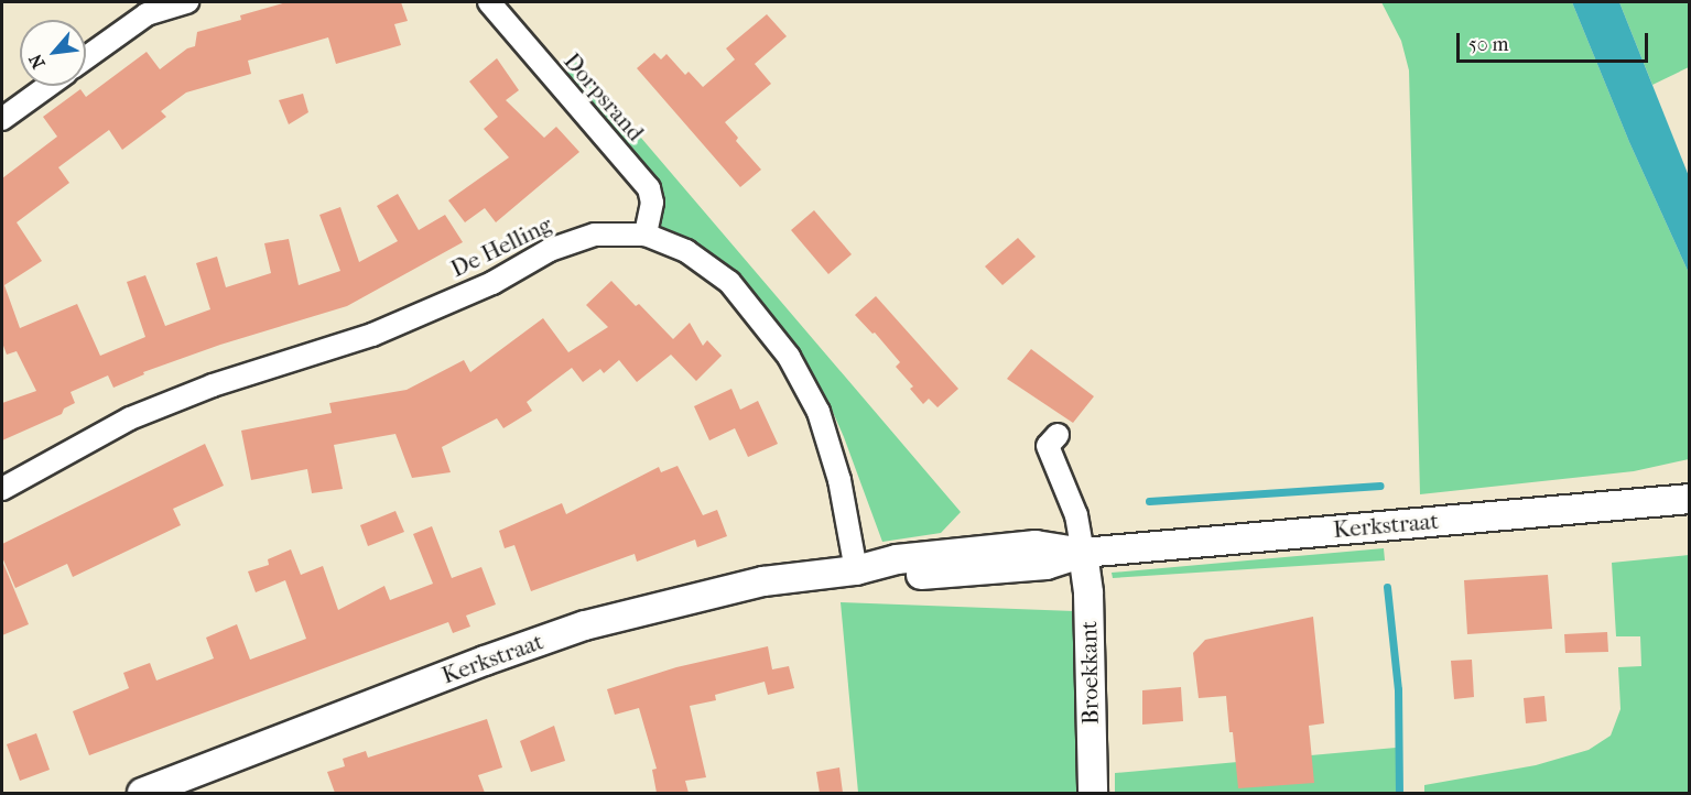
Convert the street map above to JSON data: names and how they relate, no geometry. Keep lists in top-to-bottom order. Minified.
{"streets":{"street":["Dorpsrand","De Helling","Kerkstraat","Broekkant"]},"crossings":[["Dorpsrand","De Helling"],["De Helling","Kerkstraat"],["Kerkstraat","Broekkant"]],"scale_bar":"50 m","north":"bottom left"}
